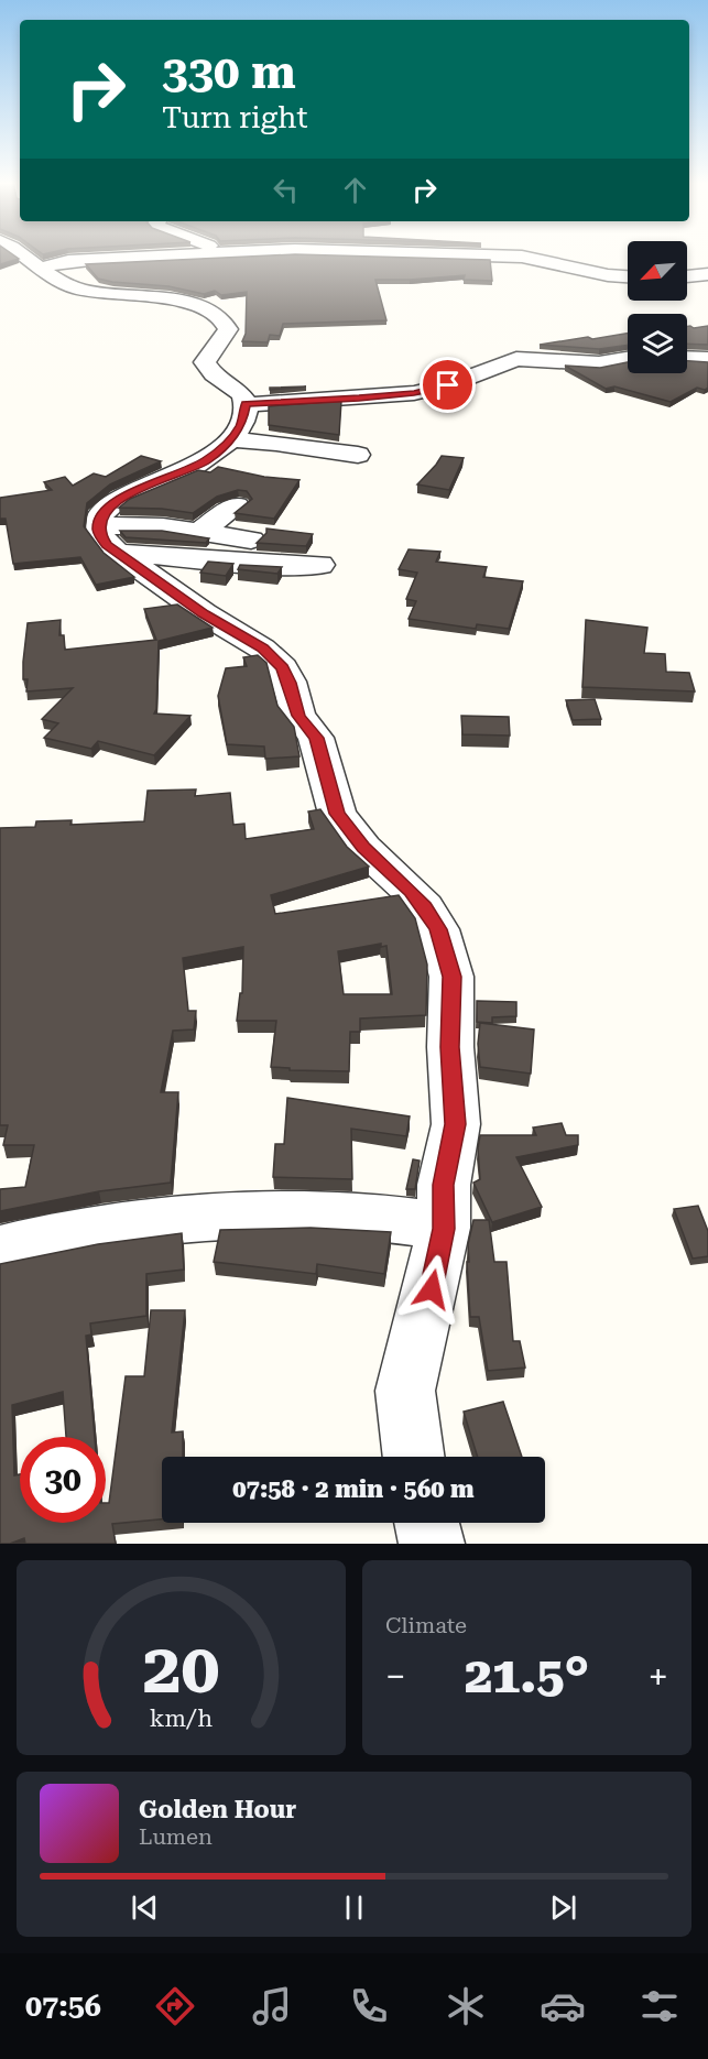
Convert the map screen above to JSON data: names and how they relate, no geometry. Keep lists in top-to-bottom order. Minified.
{"north":"bottom left","page":{"turn":["330 m","Turn right"],"limit":"30","trip":"07:58 · 2 min · 560 m","tile":"Climate","heat":["−","21.5°","+"],"song":["Golden Hour","Lumen"],"tabs":"07:56","gauge":["20","km/h"]}}
